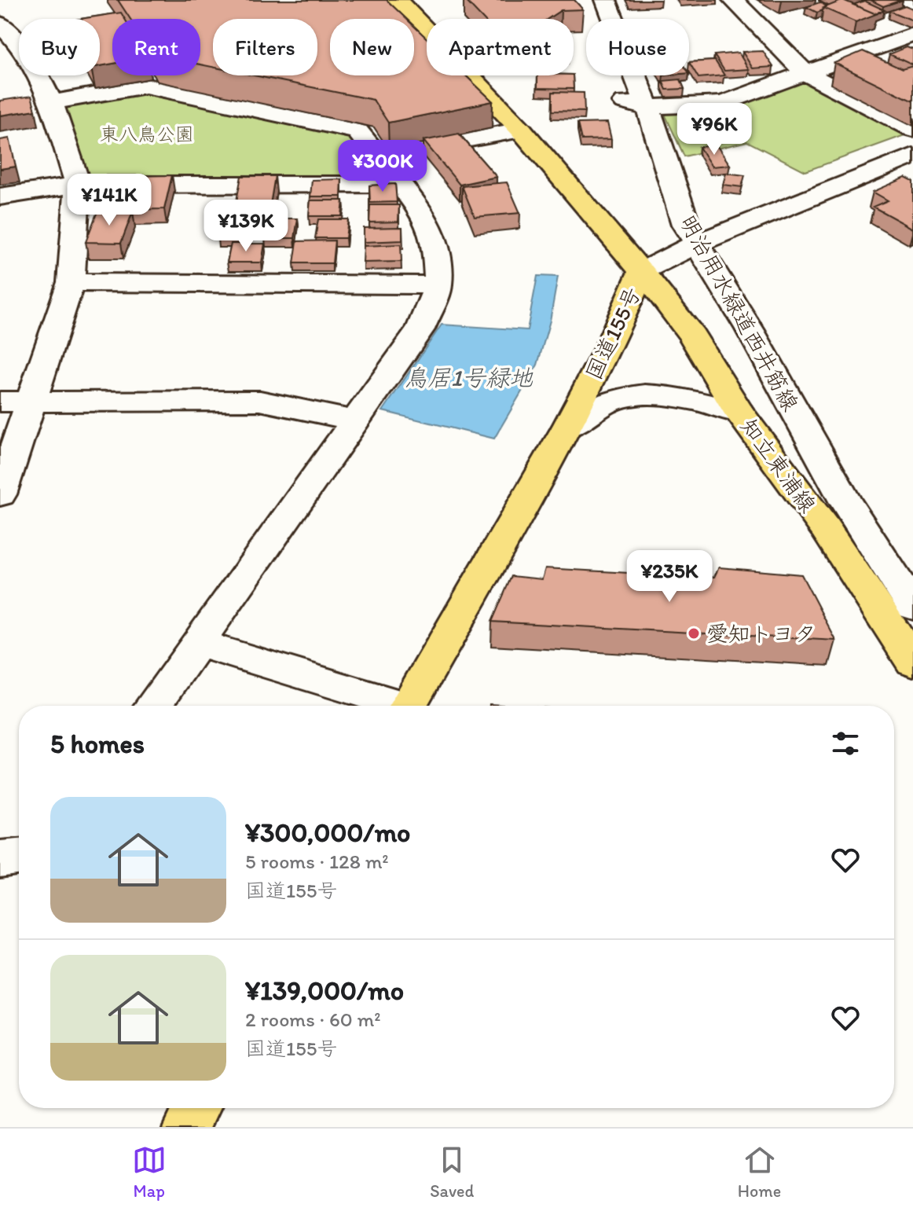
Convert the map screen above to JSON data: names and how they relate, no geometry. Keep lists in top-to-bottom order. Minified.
{"streets":{"main road":["国道155号","知立東浦線"],"street":["明治用水緑道西井筋線"]},"crossings":[["国道155号","知立東浦線"]],"water":["鳥居1号緑地"],"parks":["東八鳥公園"],"places":["愛知トヨタ"],"page":{"chip":["Buy","Rent","Filters","New","Apartment","House"],"price":["¥96K","¥300K","¥141K","¥139K","¥235K"],"heading":"5 homes","list":[{"name":"¥300,000/mo","note":"5 rooms · 128 m² · 国道155号"},{"name":"¥139,000/mo","note":"2 rooms · 60 m² · 国道155号"}],"tabs":["Map","Saved","Home"]}}
